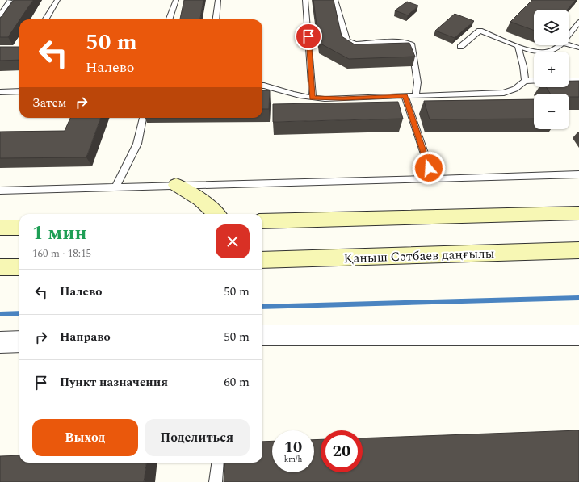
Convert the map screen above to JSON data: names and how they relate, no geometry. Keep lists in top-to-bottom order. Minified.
{"streets":{"main road":["Қаныш Сәтбаев даңғылы"]},"page":{"map_buttons":["+","−"],"turn":["50 m","Налево"],"then":"Затем","heading":["1 мин","160 m · 18:15"],"list":[{"name":"Налево","value":"50 m"},{"name":"Направо","value":"50 m"},{"name":"Пункт назначения","value":"60 m"}],"buttons":["Выход","Поделиться"],"speed":"10 km/h","limit":"20"}}
